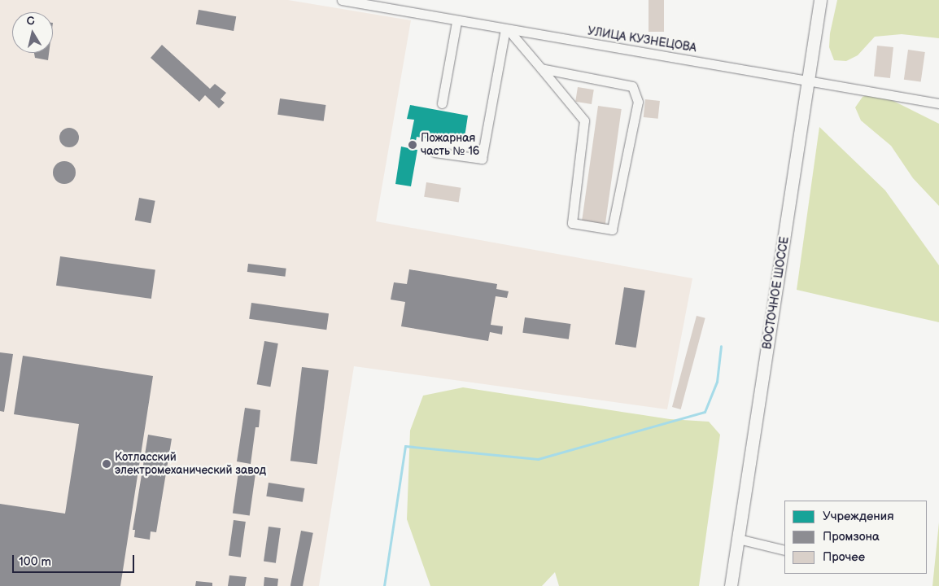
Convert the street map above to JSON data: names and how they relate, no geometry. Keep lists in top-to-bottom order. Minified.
{"streets":{"main road":["ВОСТОЧНОЕ ШОССЕ"],"street":["УЛИЦА КУЗНЕЦОВА"]},"crossings":[["УЛИЦА КУЗНЕЦОВА","ВОСТОЧНОЕ ШОССЕ"]],"places":["Пожарная часть № 16","Котласский электромеханический завод"],"legend":["Учреждения","Промзона","Прочее"],"scale_bar":"100 m","north":"top"}
